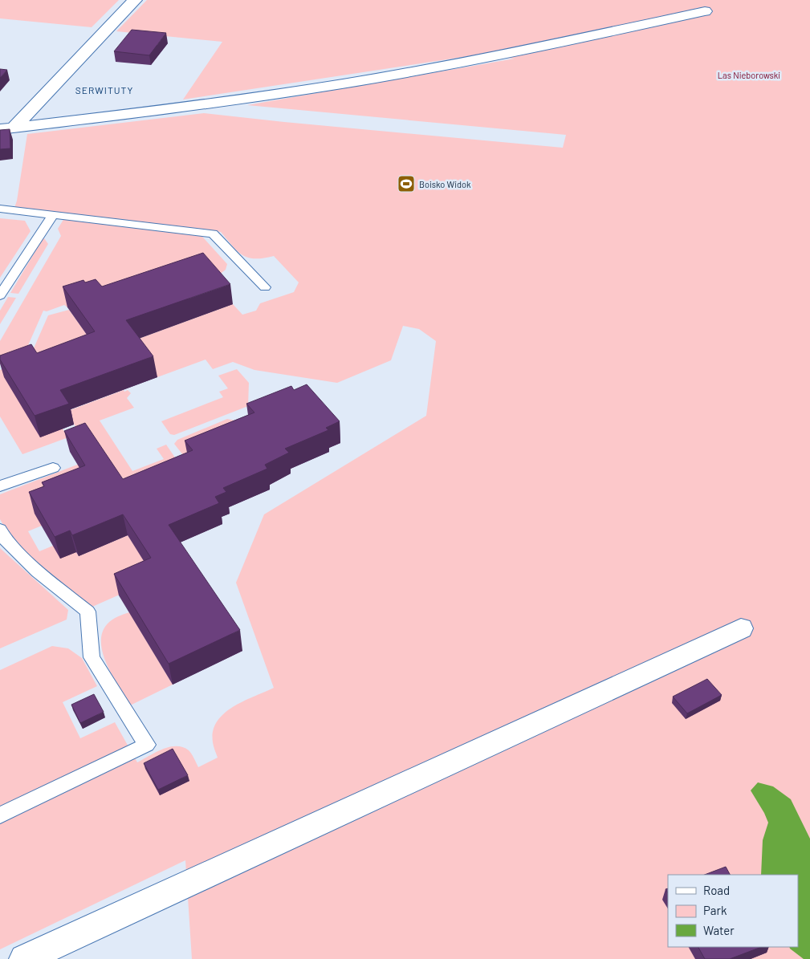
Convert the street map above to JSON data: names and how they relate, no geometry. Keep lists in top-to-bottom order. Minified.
{"districts":["SERWITUTY"],"parks":["Las Nieborowski"],"places":{"sports":["Boisko Widok"]},"legend":["Road","Park","Water"]}
